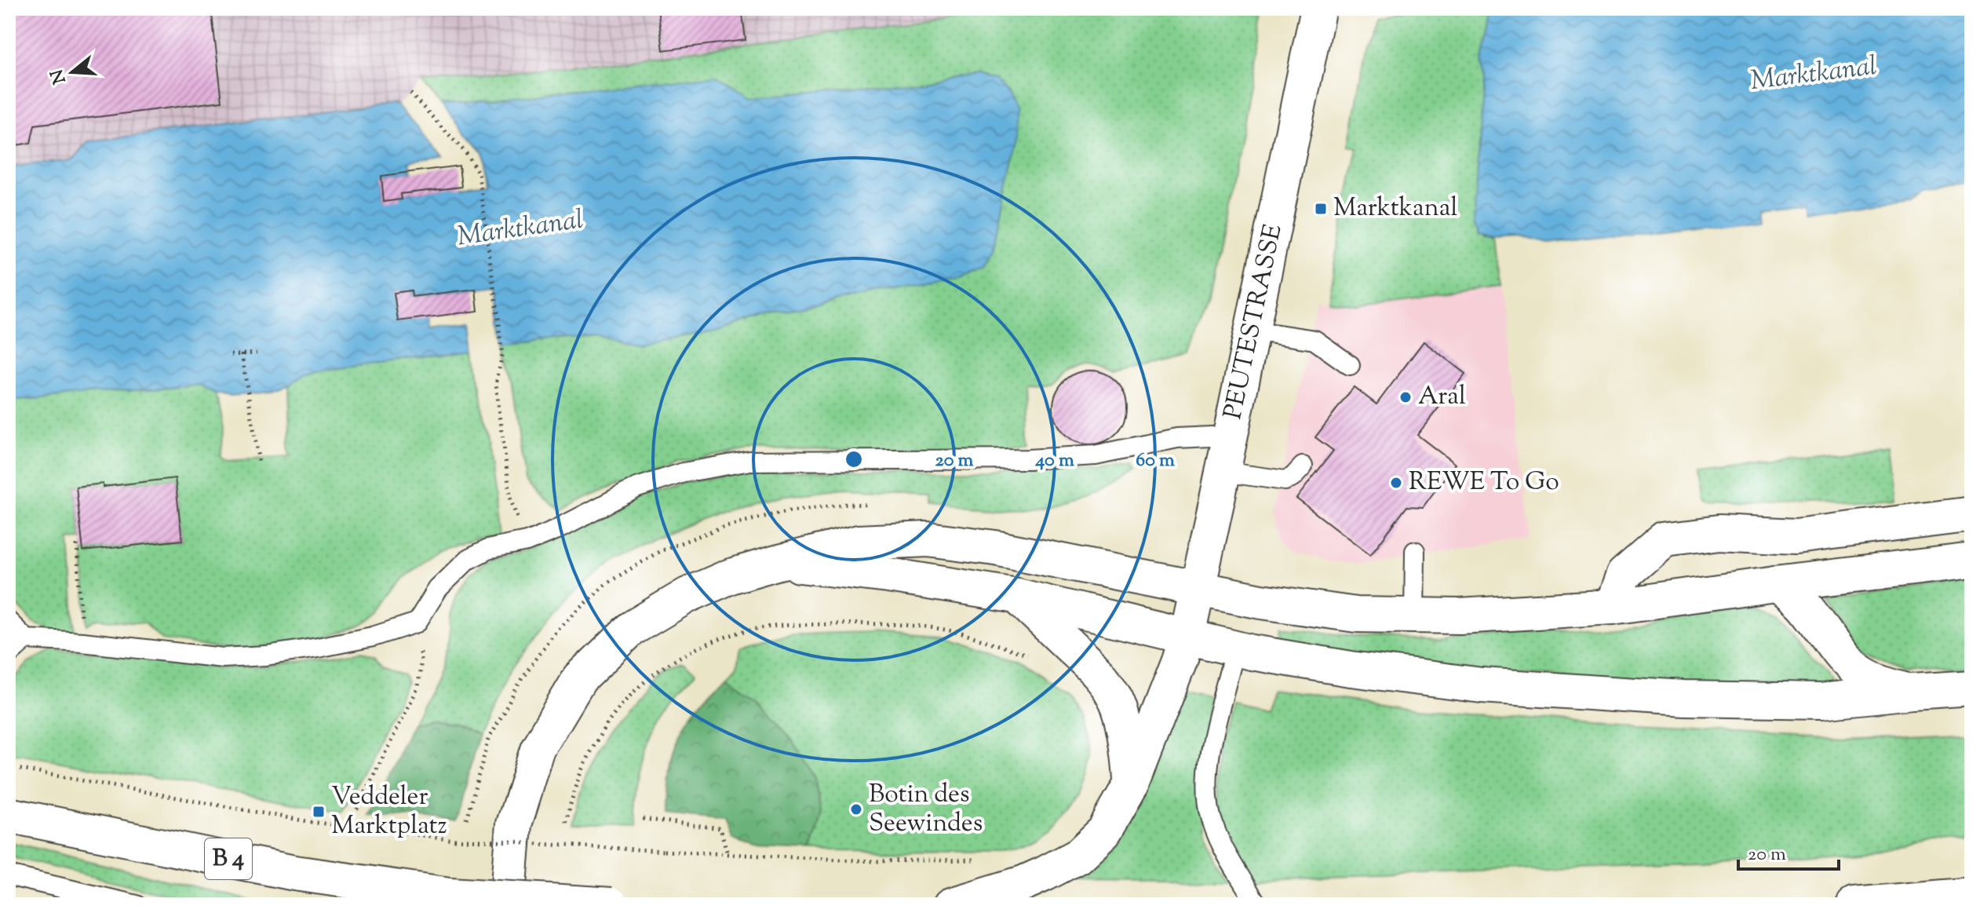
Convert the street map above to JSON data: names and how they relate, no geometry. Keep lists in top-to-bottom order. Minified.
{"streets":{"main road":["PEUTESTRASSE","B 4"]},"water":["Marktkanal"],"places":{"transit":["Marktkanal","Veddeler Marktplatz"],"other":["Aral","REWE To Go","Botin des Seewindes"]},"scale_bar":"20 m","north":"left","rings":["20 m","40 m","60 m"]}
